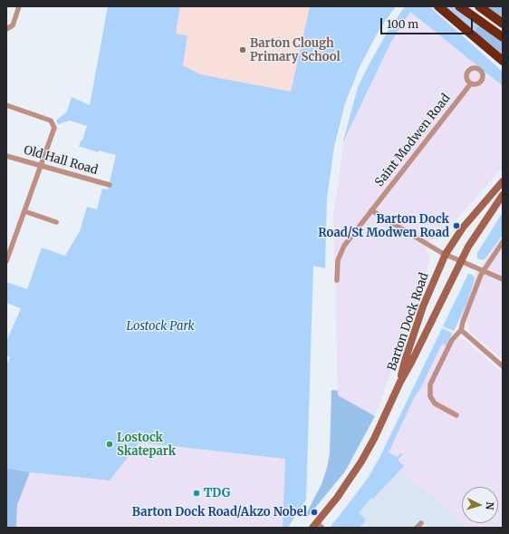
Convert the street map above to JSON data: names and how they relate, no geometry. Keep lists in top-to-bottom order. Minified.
{"streets":{"main road":["Barton Dock Road"],"street":["Saint Modwen Road","Old Hall Road"]},"parks":["Lostock Park"],"places":["Barton Clough Primary School","Barton Dock Road/St Modwen Road","Lostock Skatepark","TDG","Barton Dock Road/Akzo Nobel"],"scale_bar":"100 m","north":"right"}
